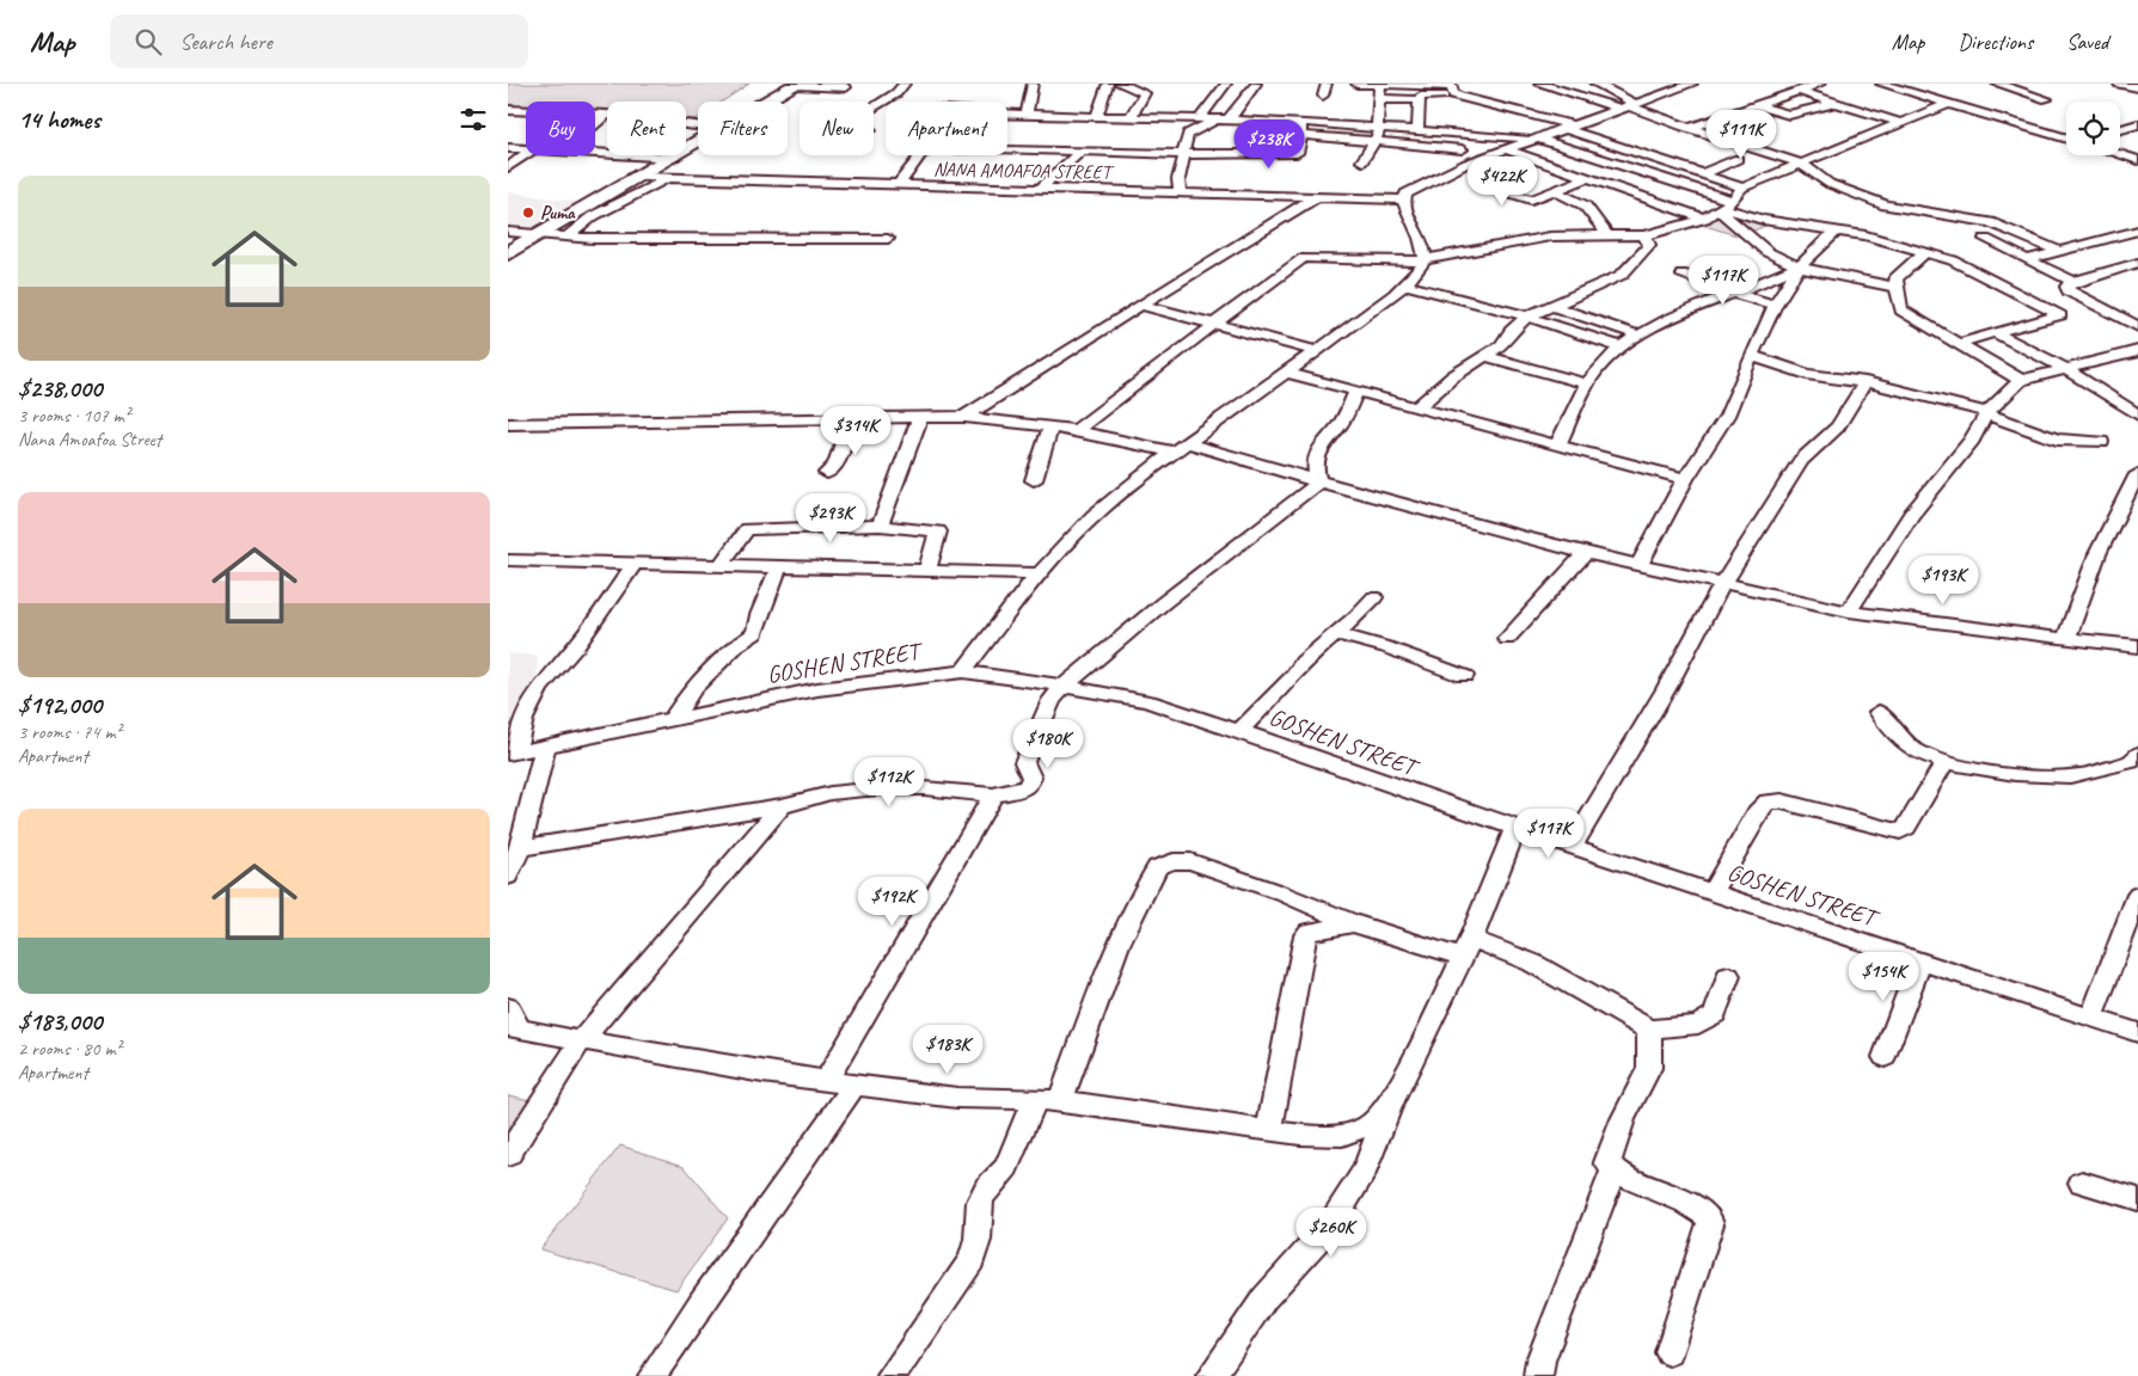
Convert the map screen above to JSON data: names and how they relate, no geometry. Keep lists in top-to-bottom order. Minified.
{"streets":{"street":["NANA AMOAFOA STREET","GOSHEN STREET"]},"places":["Puma"],"page":{"header":"Map","search":"Search here","nav":["Map","Directions","Saved"],"heading":"14 homes","chip":["Buy","Rent","Filters","New","Apartment"],"price":["$111K","$238K","$422K","$117K","$314K","$293K","$193K","$180K","$112K","$117K","$192K","$154K","$183K","$260K"],"list":[{"name":"$238,000","note":"3 rooms · 107 m² · Nana Amoafoa Street"},{"name":"$192,000","note":"3 rooms · 74 m² · Apartment"},{"name":"$183,000","note":"2 rooms · 80 m² · Apartment"}]}}
